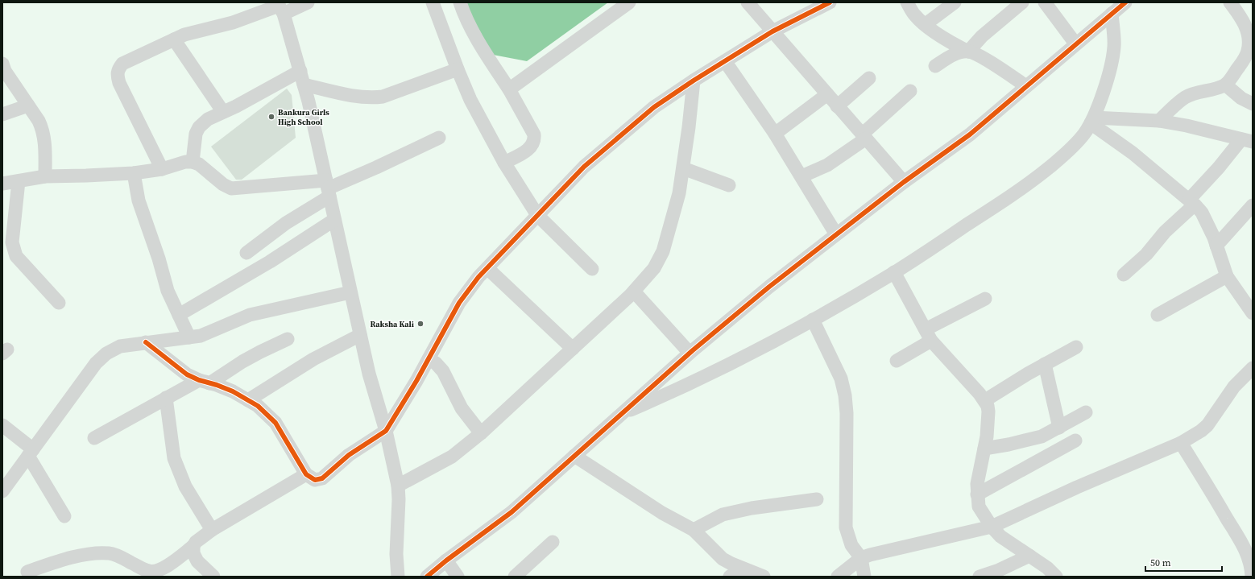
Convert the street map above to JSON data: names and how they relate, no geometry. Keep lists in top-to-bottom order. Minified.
{"places":["Bankura Girls High School","Raksha Kali"],"scale_bar":"50 m"}
